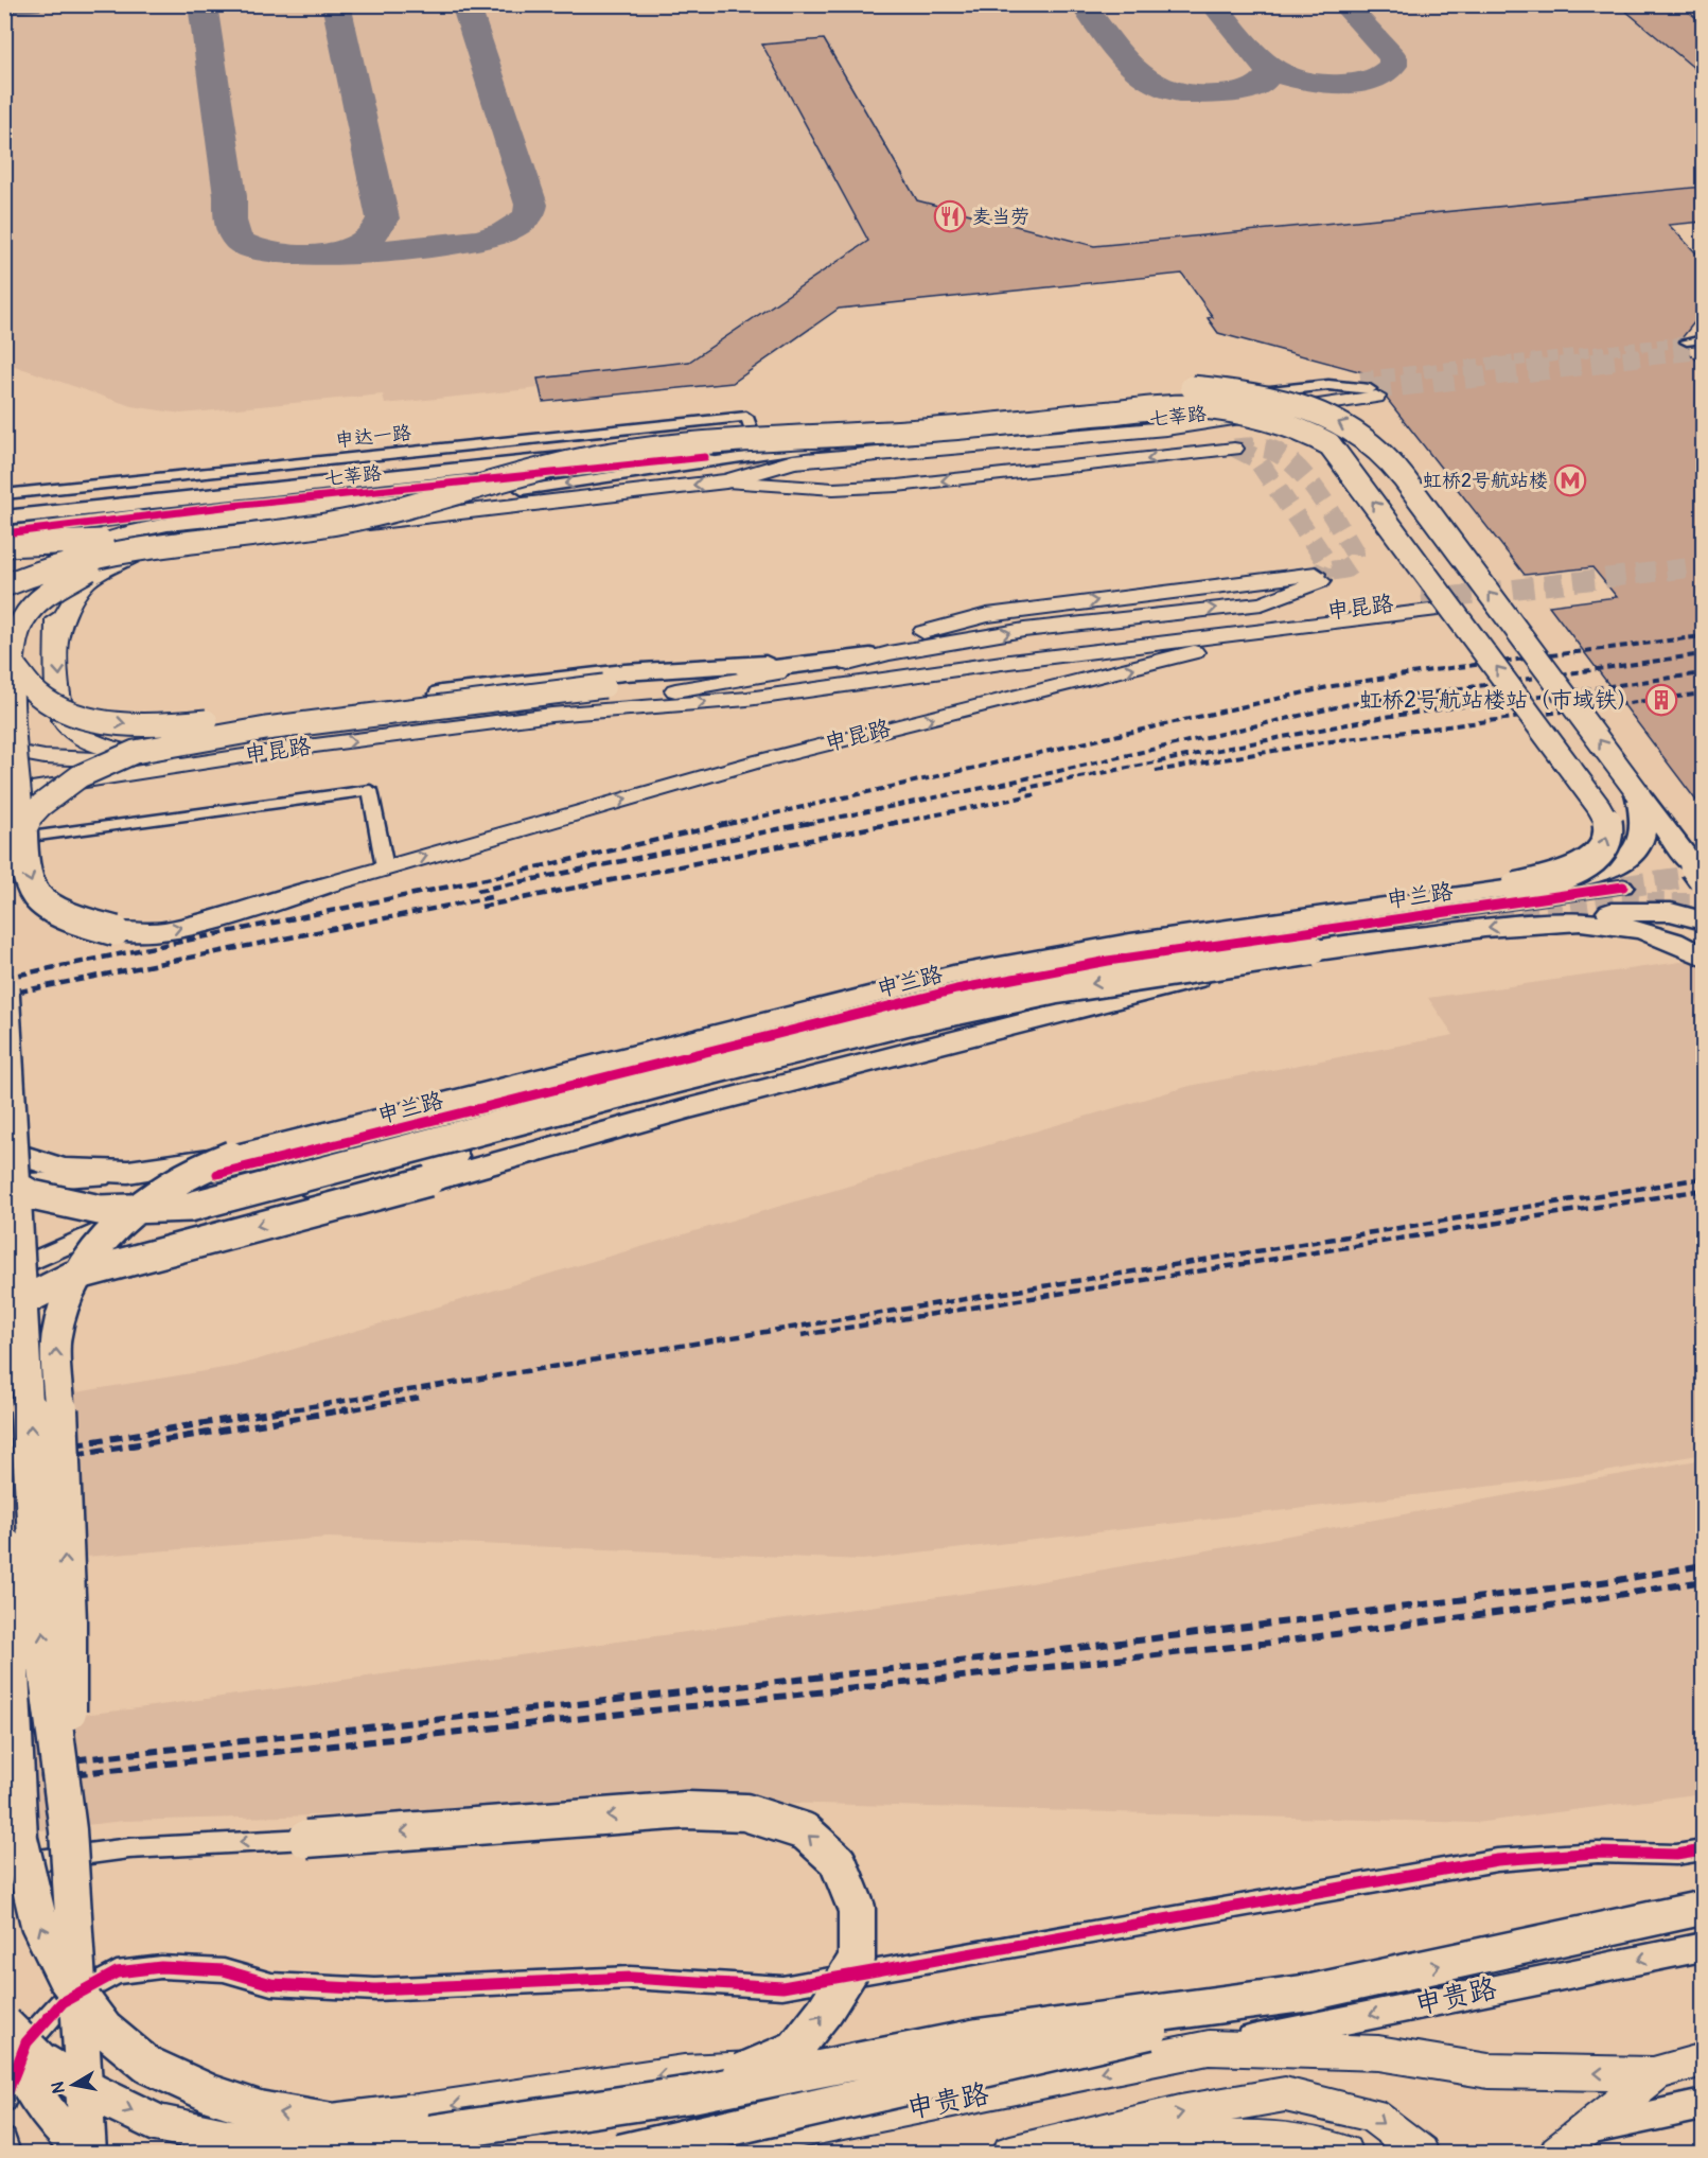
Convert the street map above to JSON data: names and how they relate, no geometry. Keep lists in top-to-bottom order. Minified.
{"streets":{"main road":["七莘路","申昆路","申贵路"],"street":["申达一路","申兰路"]},"places":{"restaurant":["麦当劳"],"metro station":["虹桥2号航站楼"],"building":["虹桥2号航站楼站（市域铁）"]},"north":"left"}
